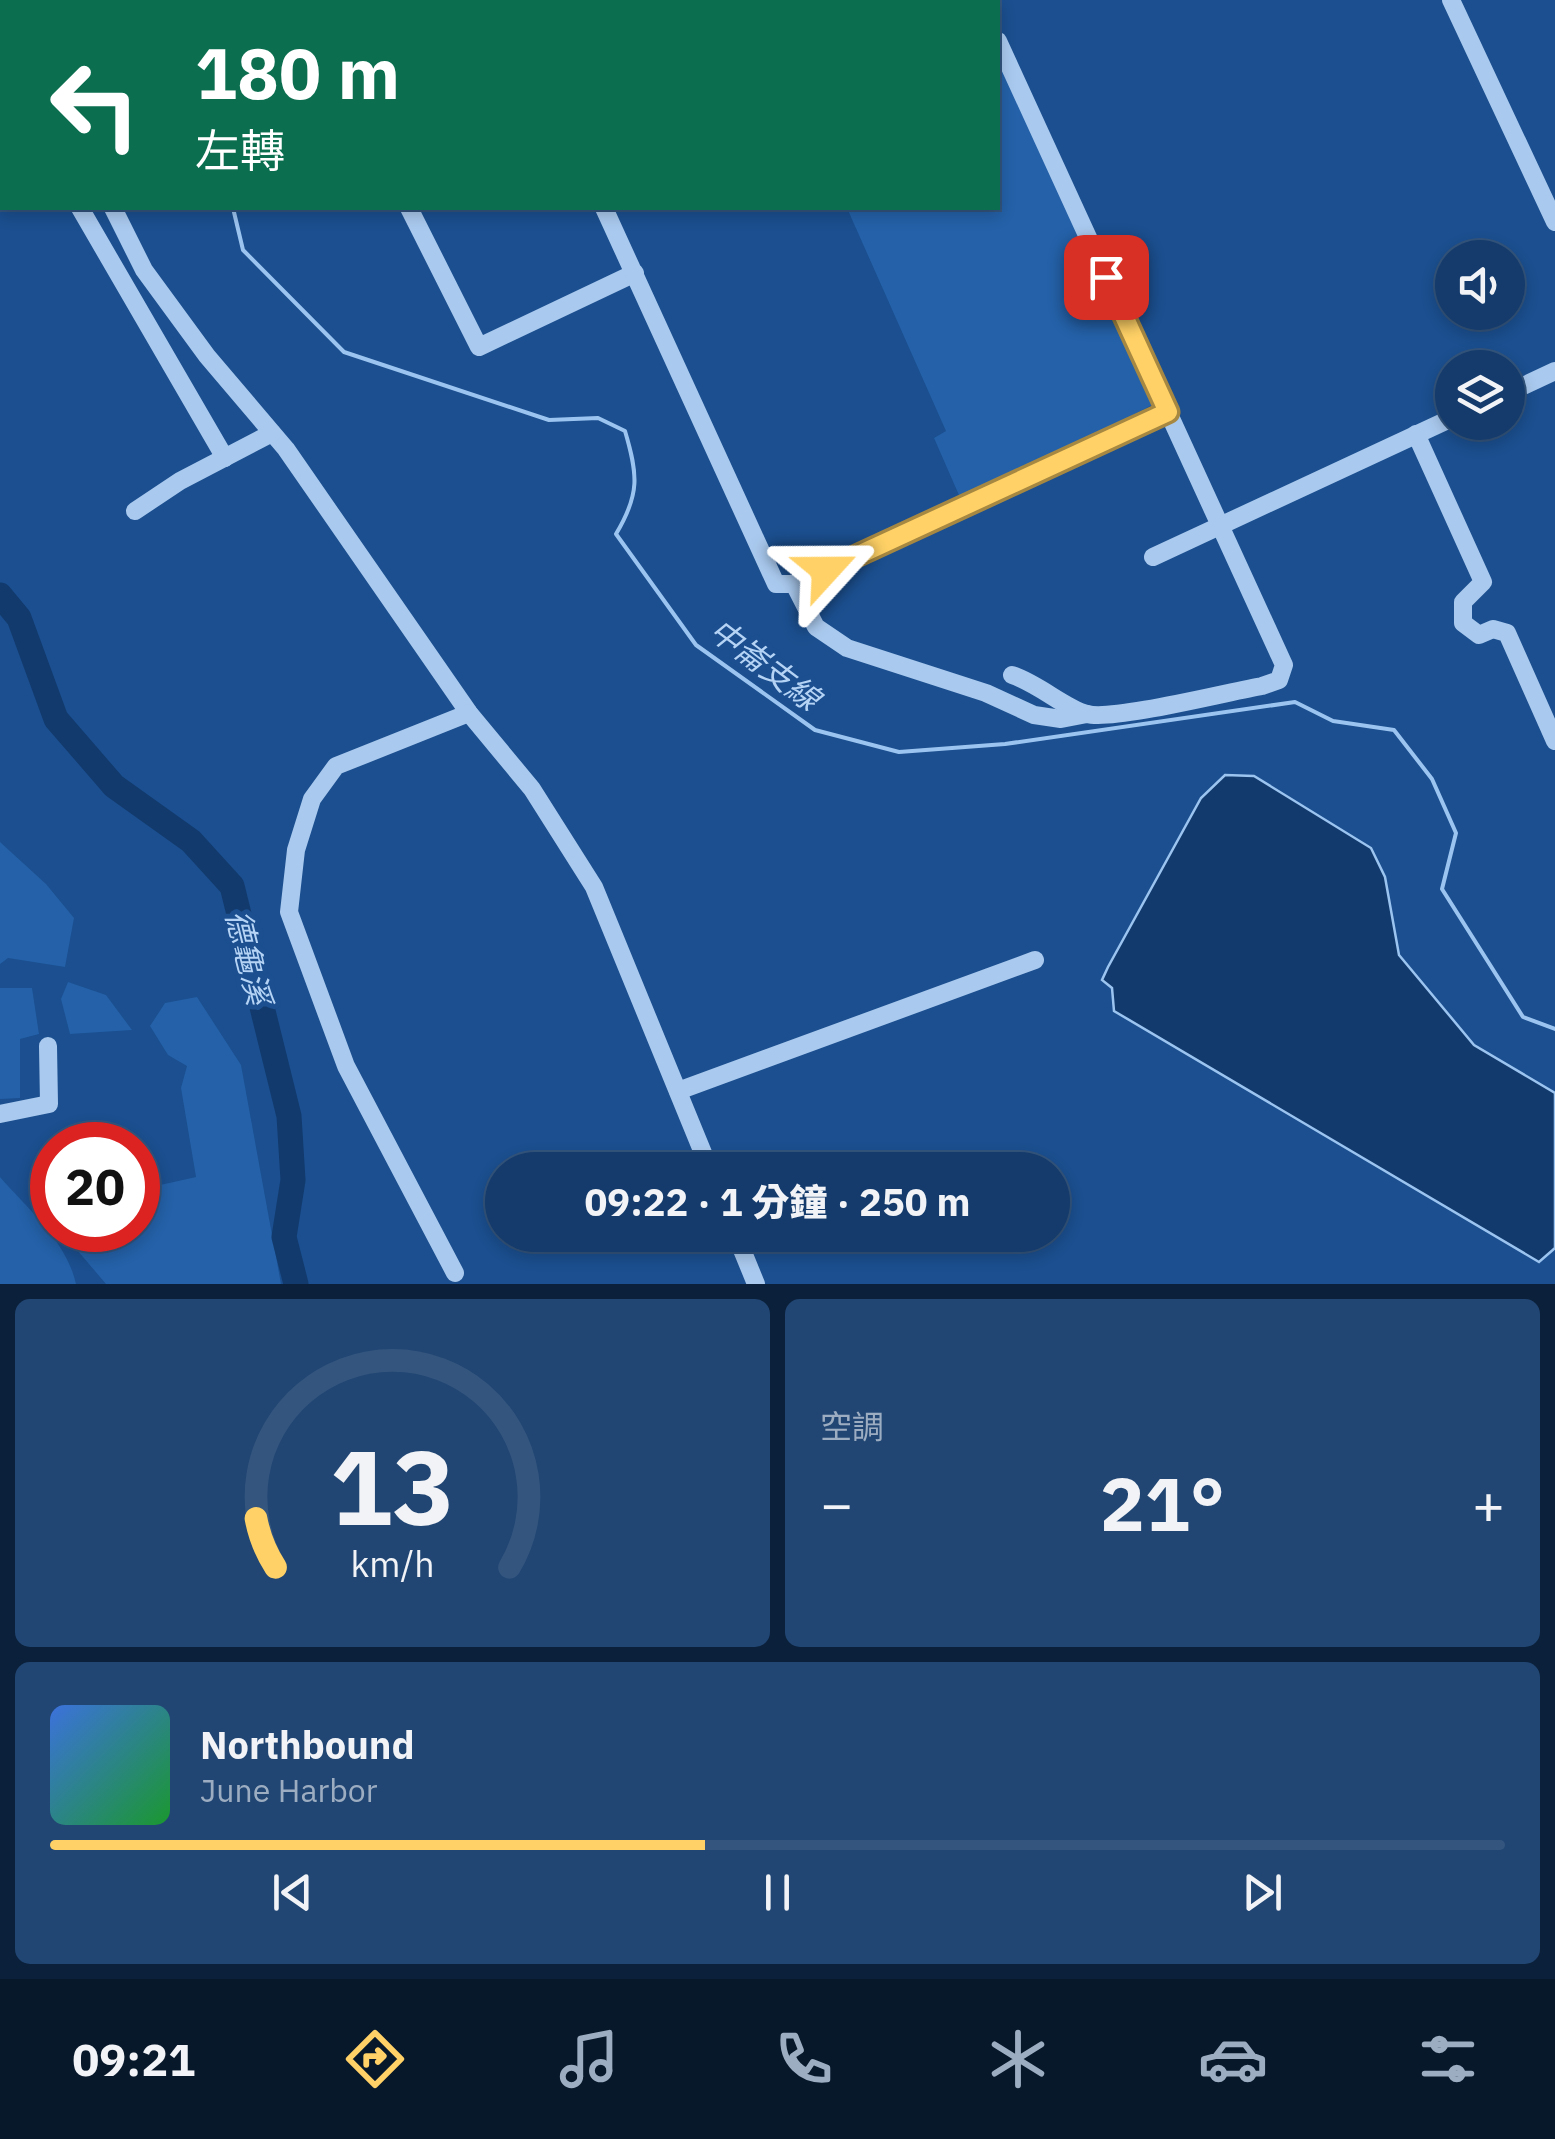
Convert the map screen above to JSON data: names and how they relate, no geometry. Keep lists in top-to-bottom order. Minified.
{"water":["中崙支線","德龜溪"],"page":{"turn":["180 m","左轉"],"limit":"20","trip":"09:22 · 1 分鐘 · 250 m","tile":"空調","heat":["−","21°","+"],"song":["Northbound","June Harbor"],"tabs":"09:21","gauge":["13","km/h"]}}
